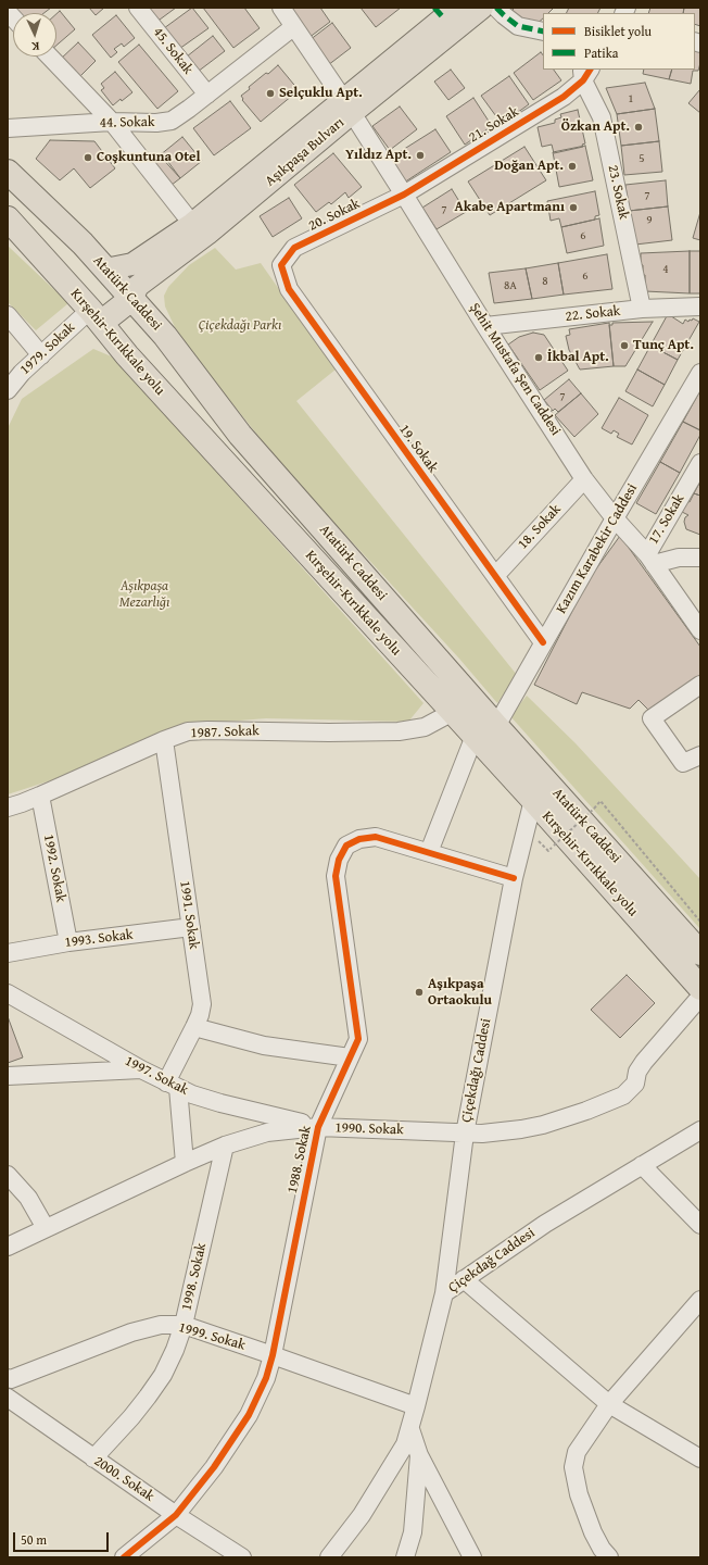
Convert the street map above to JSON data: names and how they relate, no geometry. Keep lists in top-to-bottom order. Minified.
{"streets":{"highway":["Atatürk Caddesi","Kırşehir-Kırıkkale yolu"],"main road":["Aşıkpaşa Bulvarı"],"street":["45. Sokak","44. Sokak","21. Sokak","23. Sokak","20. Sokak","22. Sokak","1979. Sokak","Şehit Mustafa Şen Caddesi","19. Sokak","17. Sokak","18. Sokak","Kazım Karabekir Caddesi","1987. Sokak","1992. Sokak","1991. Sokak","1993. Sokak","Çiçekdağı Caddesi","1997. Sokak","1990. Sokak","1988. Sokak","Çiçekdağ Caddesi","1998. Sokak","1999. Sokak","2000. Sokak"]},"crossings":[["45. Sokak","44. Sokak"],["44. Sokak","Şehit Mustafa Şen Caddesi"],["21. Sokak","23. Sokak"],["21. Sokak","20. Sokak"],["21. Sokak","Şehit Mustafa Şen Caddesi"],["Aşıkpaşa Bulvarı","Atatürk Caddesi"],["Aşıkpaşa Bulvarı","Şehit Mustafa Şen Caddesi"],["23. Sokak","22. Sokak"],["20. Sokak","Şehit Mustafa Şen Caddesi"],["20. Sokak","19. Sokak"],["Atatürk Caddesi","Kazım Karabekir Caddesi"],["22. Sokak","Şehit Mustafa Şen Caddesi"],["Kırşehir-Kırıkkale yolu","1979. Sokak"],["Kırşehir-Kırıkkale yolu","1987. Sokak"],["Kırşehir-Kırıkkale yolu","Çiçekdağı Caddesi"],["Şehit Mustafa Şen Caddesi","17. Sokak"],["Şehit Mustafa Şen Caddesi","18. Sokak"],["Şehit Mustafa Şen Caddesi","Kazım Karabekir Caddesi"],["19. Sokak","18. Sokak"],["19. Sokak","Kazım Karabekir Caddesi"],["1987. Sokak","1992. Sokak"],["1987. Sokak","1991. Sokak"],["1992. Sokak","1993. Sokak"],["1991. Sokak","1993. Sokak"],["1991. Sokak","1997. Sokak"],["Çiçekdağı Caddesi","1990. Sokak"],["Çiçekdağı Caddesi","1988. Sokak"],["Çiçekdağı Caddesi","Çiçekdağ Caddesi"],["1997. Sokak","1990. Sokak"],["1997. Sokak","1988. Sokak"],["1990. Sokak","1988. Sokak"],["1990. Sokak","1998. Sokak"],["1988. Sokak","1999. Sokak"],["1988. Sokak","2000. Sokak"],["Çiçekdağ Caddesi","1999. Sokak"],["1998. Sokak","1999. Sokak"],["1998. Sokak","2000. Sokak"]],"parks":["Çiçekdağı Parkı","Aşıkpaşa Mezarlığı"],"places":["Selçuklu Apt.","Özkan Apt.","Yıldız Apt.","Coşkuntuna Otel","Doğan Apt.","Akabe Apartmanı","Tunç Apt.","İkbal Apt.","Aşıkpaşa Ortaokulu"],"house_numbers":["1","5","7","7","9","6","4","6","8","8A","7"],"legend":["Bisiklet yolu","Patika"],"scale_bar":"50 m","north":"bottom"}
